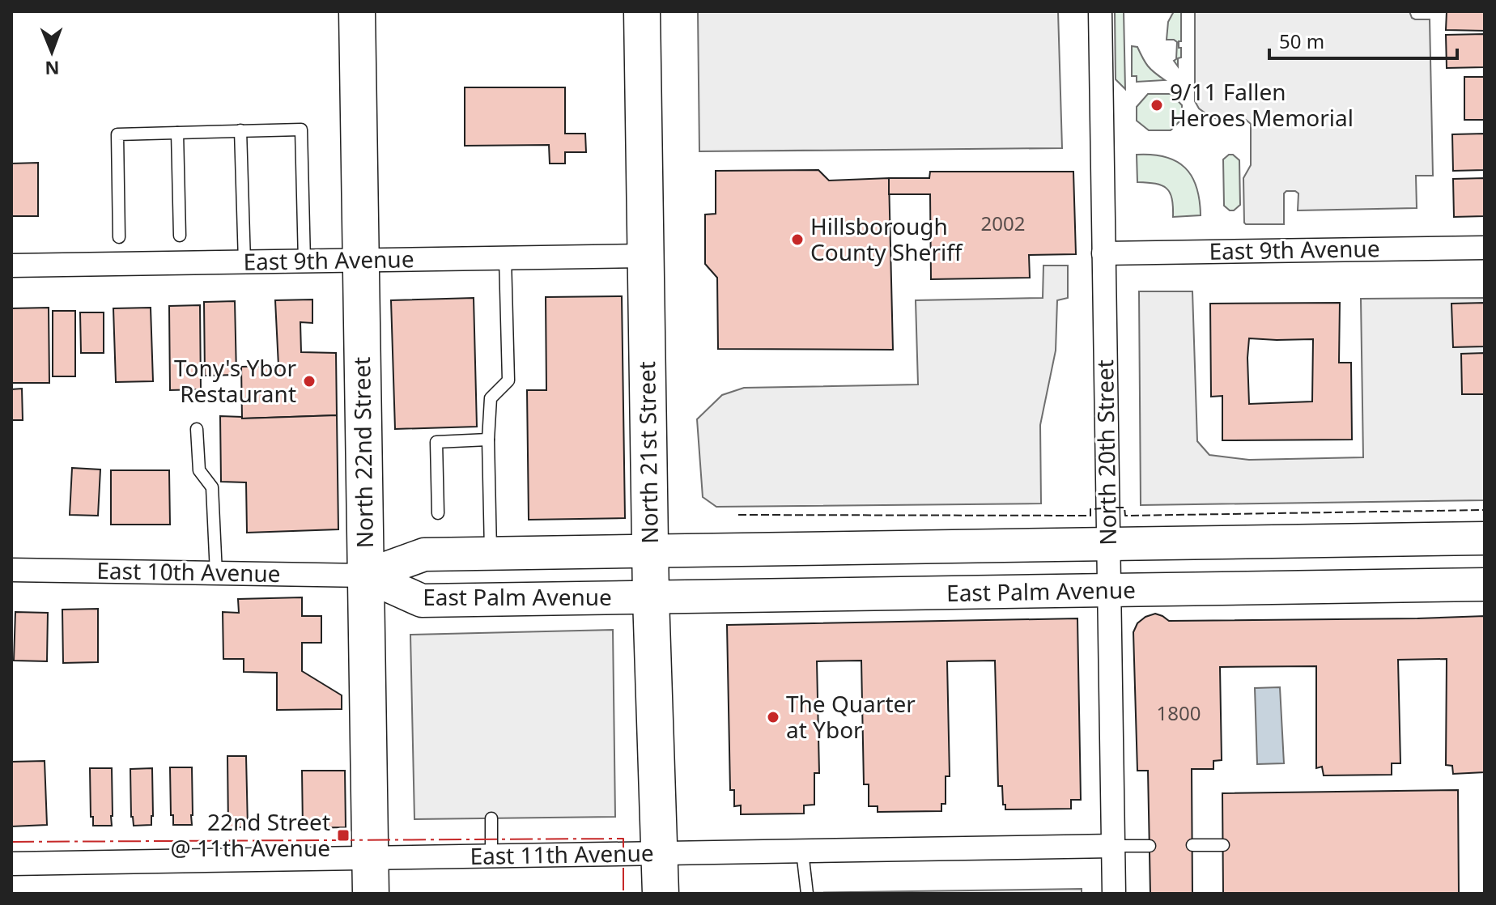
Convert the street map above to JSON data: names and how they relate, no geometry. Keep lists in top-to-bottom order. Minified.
{"streets":{"main road":["North 22nd Street","North 21st Street"],"street":["East 9th Avenue","North 20th Street","East 10th Avenue","East Palm Avenue","East 11th Avenue"]},"crossings":[["East 9th Avenue","North 22nd Street"],["East 9th Avenue","North 21st Street"],["East 9th Avenue","North 20th Street"],["North 22nd Street","East 10th Avenue"],["North 22nd Street","East Palm Avenue"],["North 22nd Street","East 11th Avenue"],["North 21st Street","East Palm Avenue"],["North 21st Street","East 11th Avenue"],["North 20th Street","East Palm Avenue"],["North 20th Street","East 11th Avenue"],["East 10th Avenue","East Palm Avenue"]],"places":{"other":["9/11 Fallen Heroes Memorial","Hillsborough County Sheriff","Tony's Ybor Restaurant","The Quarter at Ybor"],"transit":["22nd Street @ 11th Avenue"]},"house_numbers":["2002","1800"],"scale_bar":"50 m","north":"bottom"}
